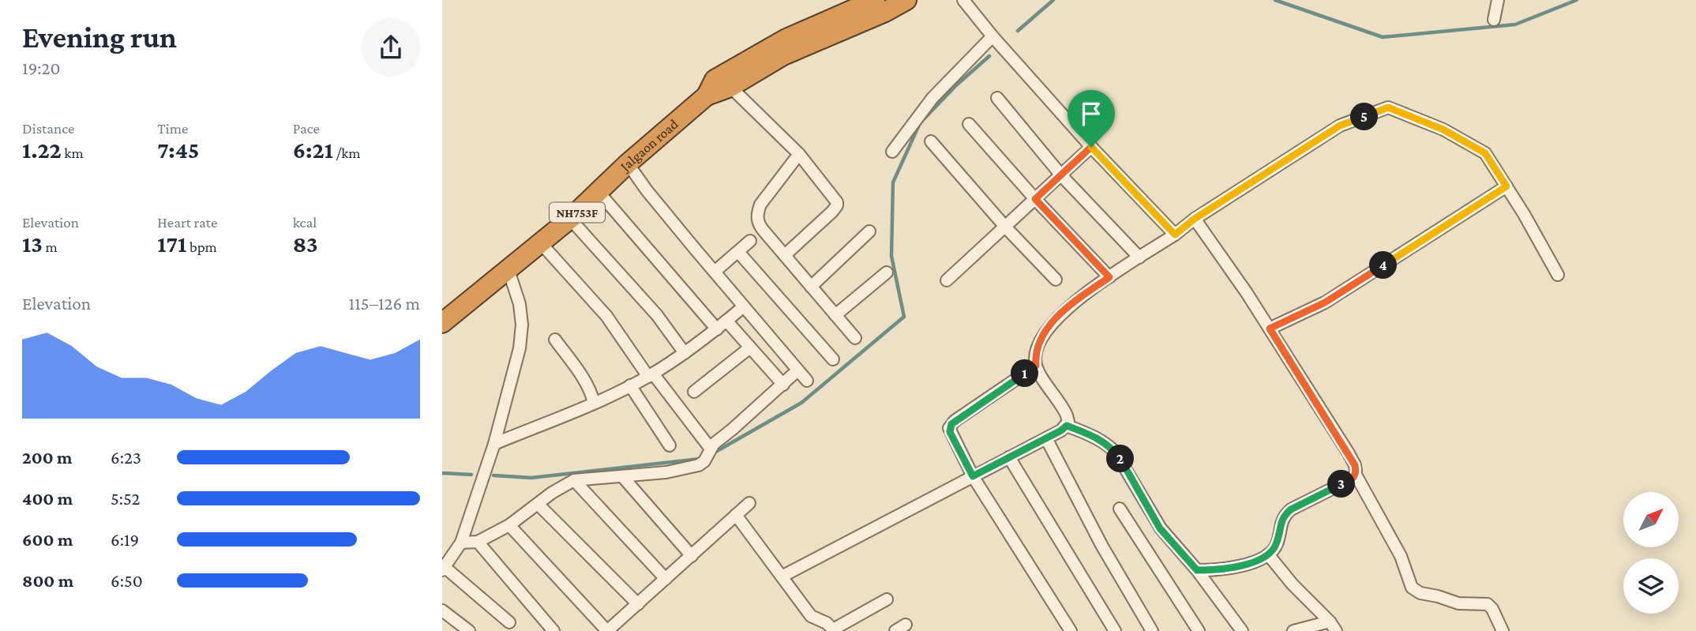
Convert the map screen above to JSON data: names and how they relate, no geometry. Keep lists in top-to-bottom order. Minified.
{"streets":{"highway":["Jalgaon road","NH753F"]},"crossings":[["Jalgaon road","NH753F"]],"north":"top right","page":{"heading":["Evening run","19:20"],"stats":[["Distance","1.22 km"],["Time","7:45"],["Pace","6:21 /km"],["Elevation","13 m"],["Heart rate","171 bpm"],["kcal","83"]],"pins":["5","4","1","2","3"],"chart":["Elevation","115–126 m"],"list":[{"name":"200 m","note":"6:23"},{"name":"400 m","note":"5:52"},{"name":"600 m","note":"6:19"},{"name":"800 m","note":"6:50"}]}}
